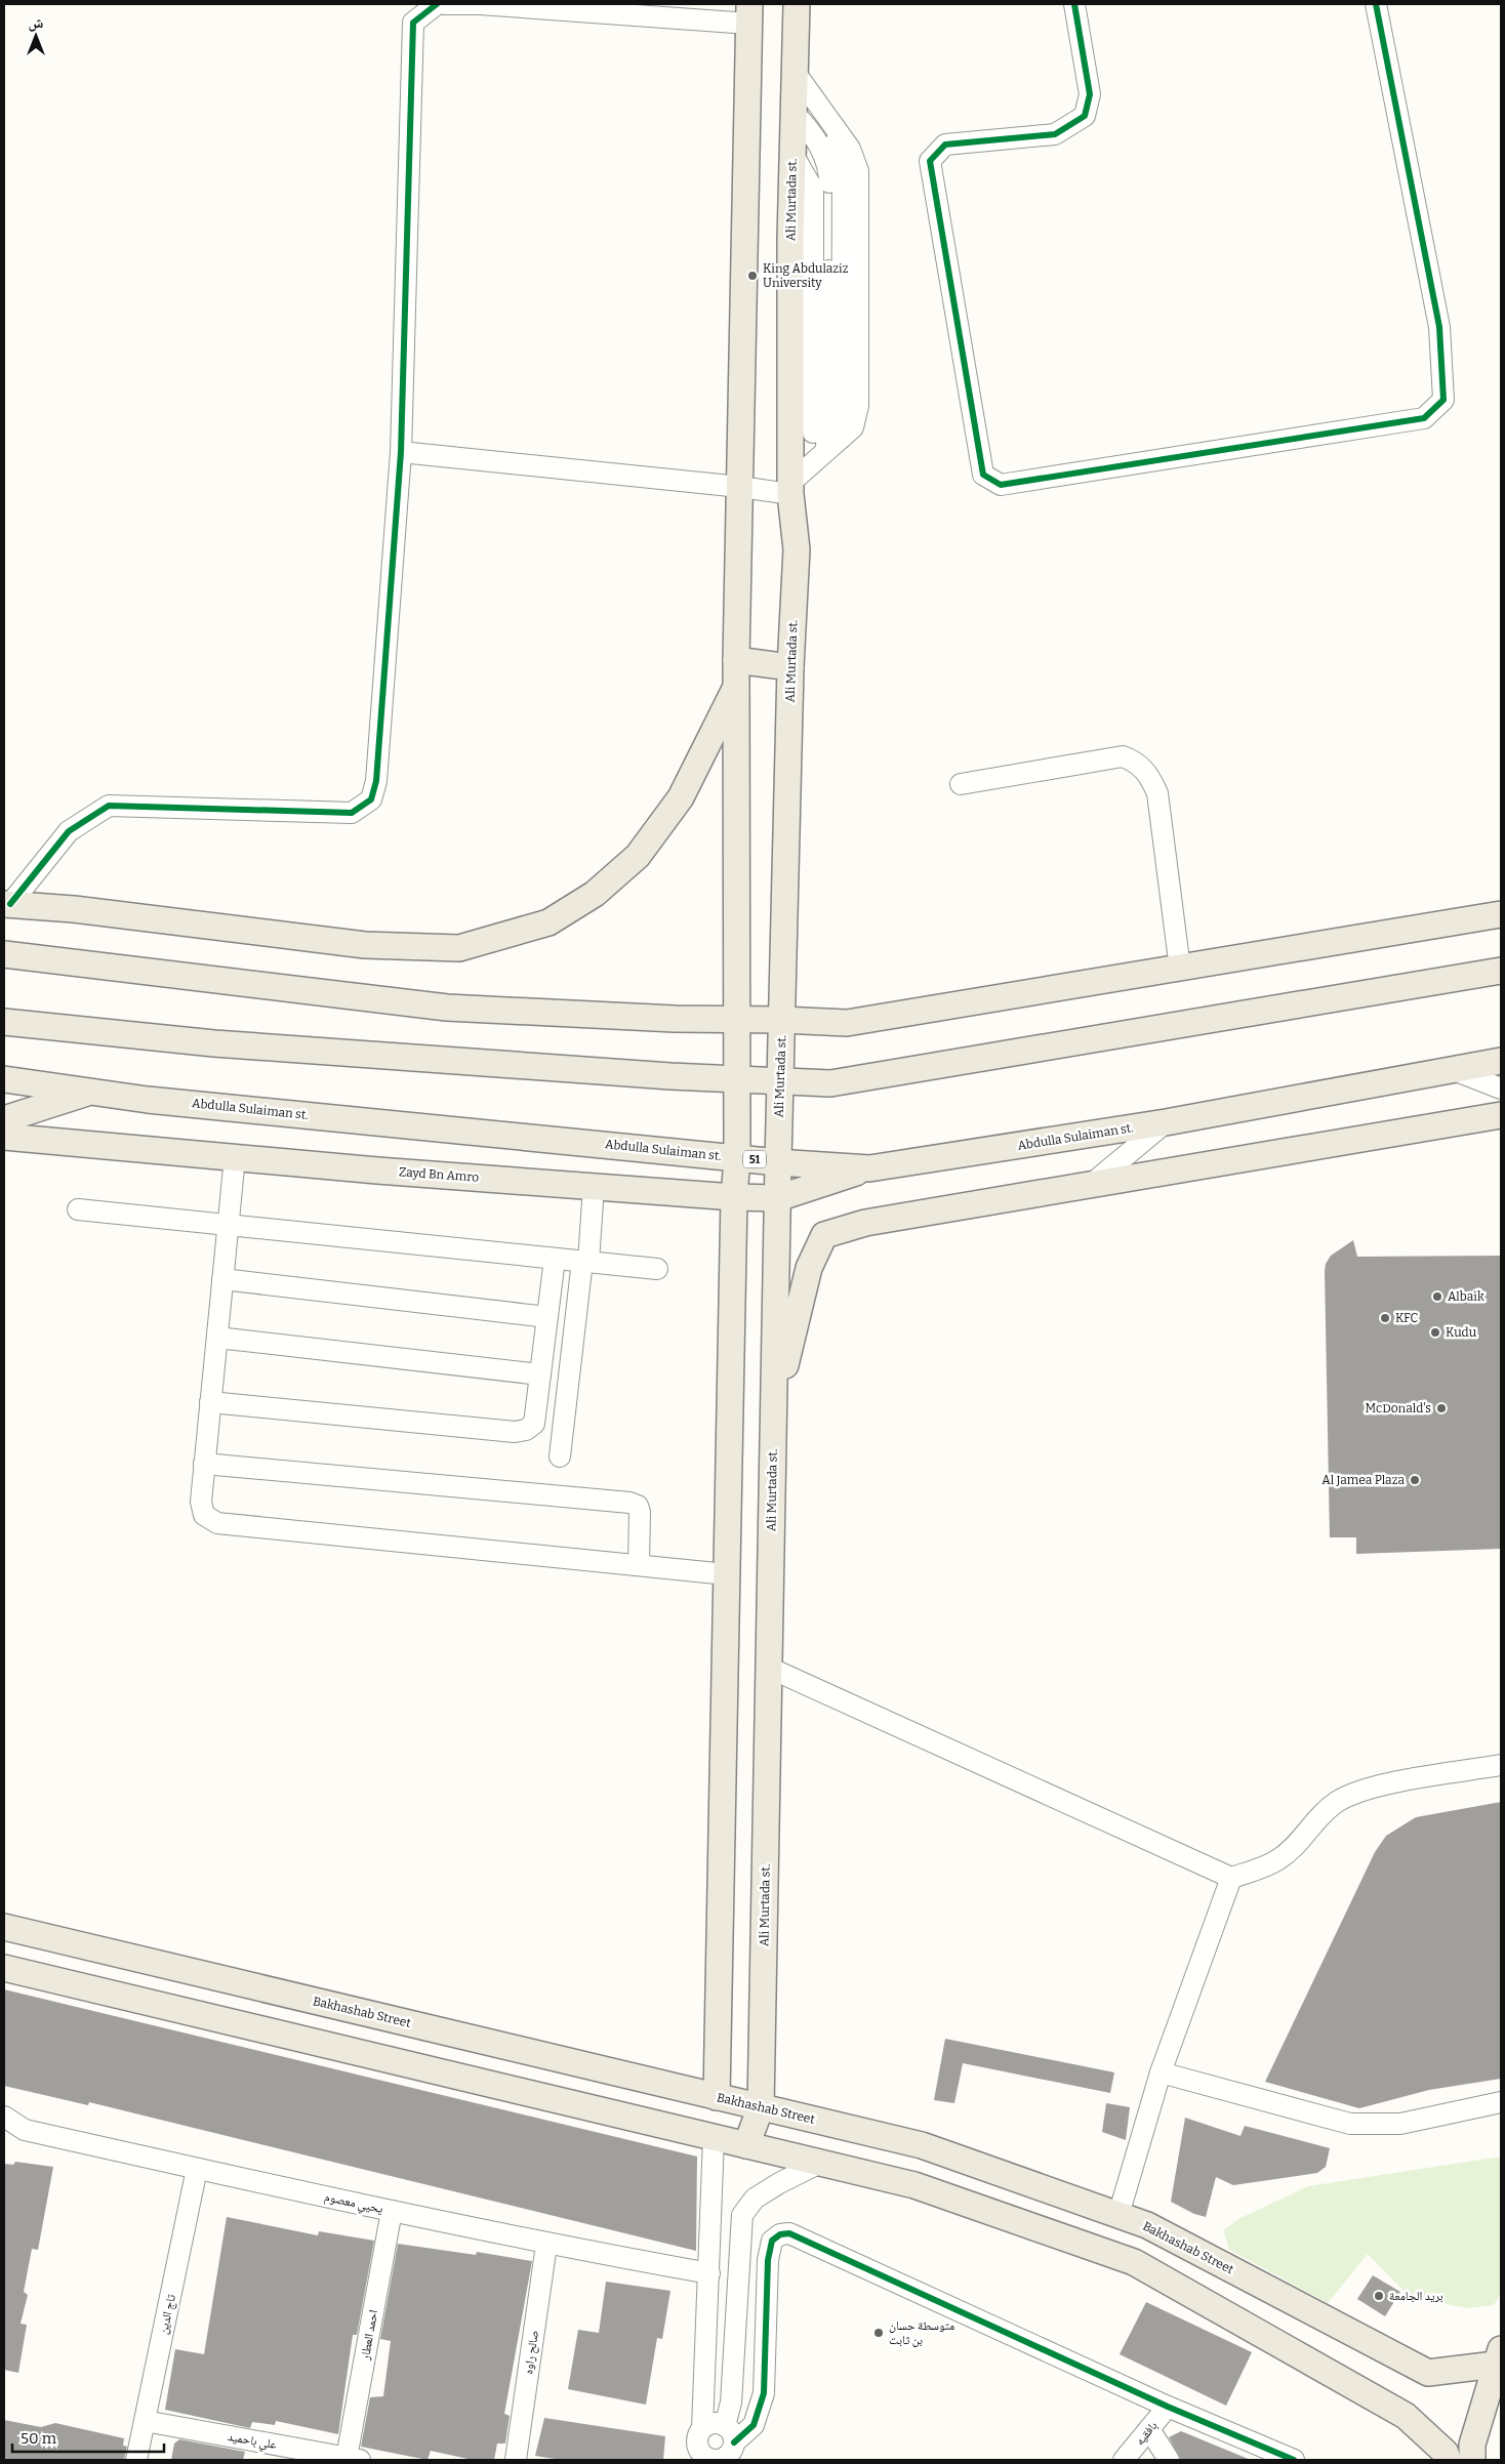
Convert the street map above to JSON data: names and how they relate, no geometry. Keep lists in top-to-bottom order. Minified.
{"streets":{"main road":["Ali Murtada st.","Abdulla Sulaiman st.","51","Zayd Bn Amro","Bakhashab Street"],"street":["يحيي معصوم","تاج الدين","احمد العطار","صالح راوه","بافقيه","علي باحميد"]},"crossings":[["Ali Murtada st.","Abdulla Sulaiman st."],["Ali Murtada st.","Zayd Bn Amro"],["Ali Murtada st.","Bakhashab Street"],["Abdulla Sulaiman st.","Zayd Bn Amro"],["يحيي معصوم","تاج الدين"],["يحيي معصوم","احمد العطار"],["يحيي معصوم","صالح راوه"],["تاج الدين","علي باحميد"],["احمد العطار","علي باحميد"]],"places":["King Abdulaziz University","Albaik","KFC","Kudu","McDonald's","Al Jamea Plaza","بريد الجامعة","متوسطة حسان بن ثابت"],"scale_bar":"50 m","north":"top"}
